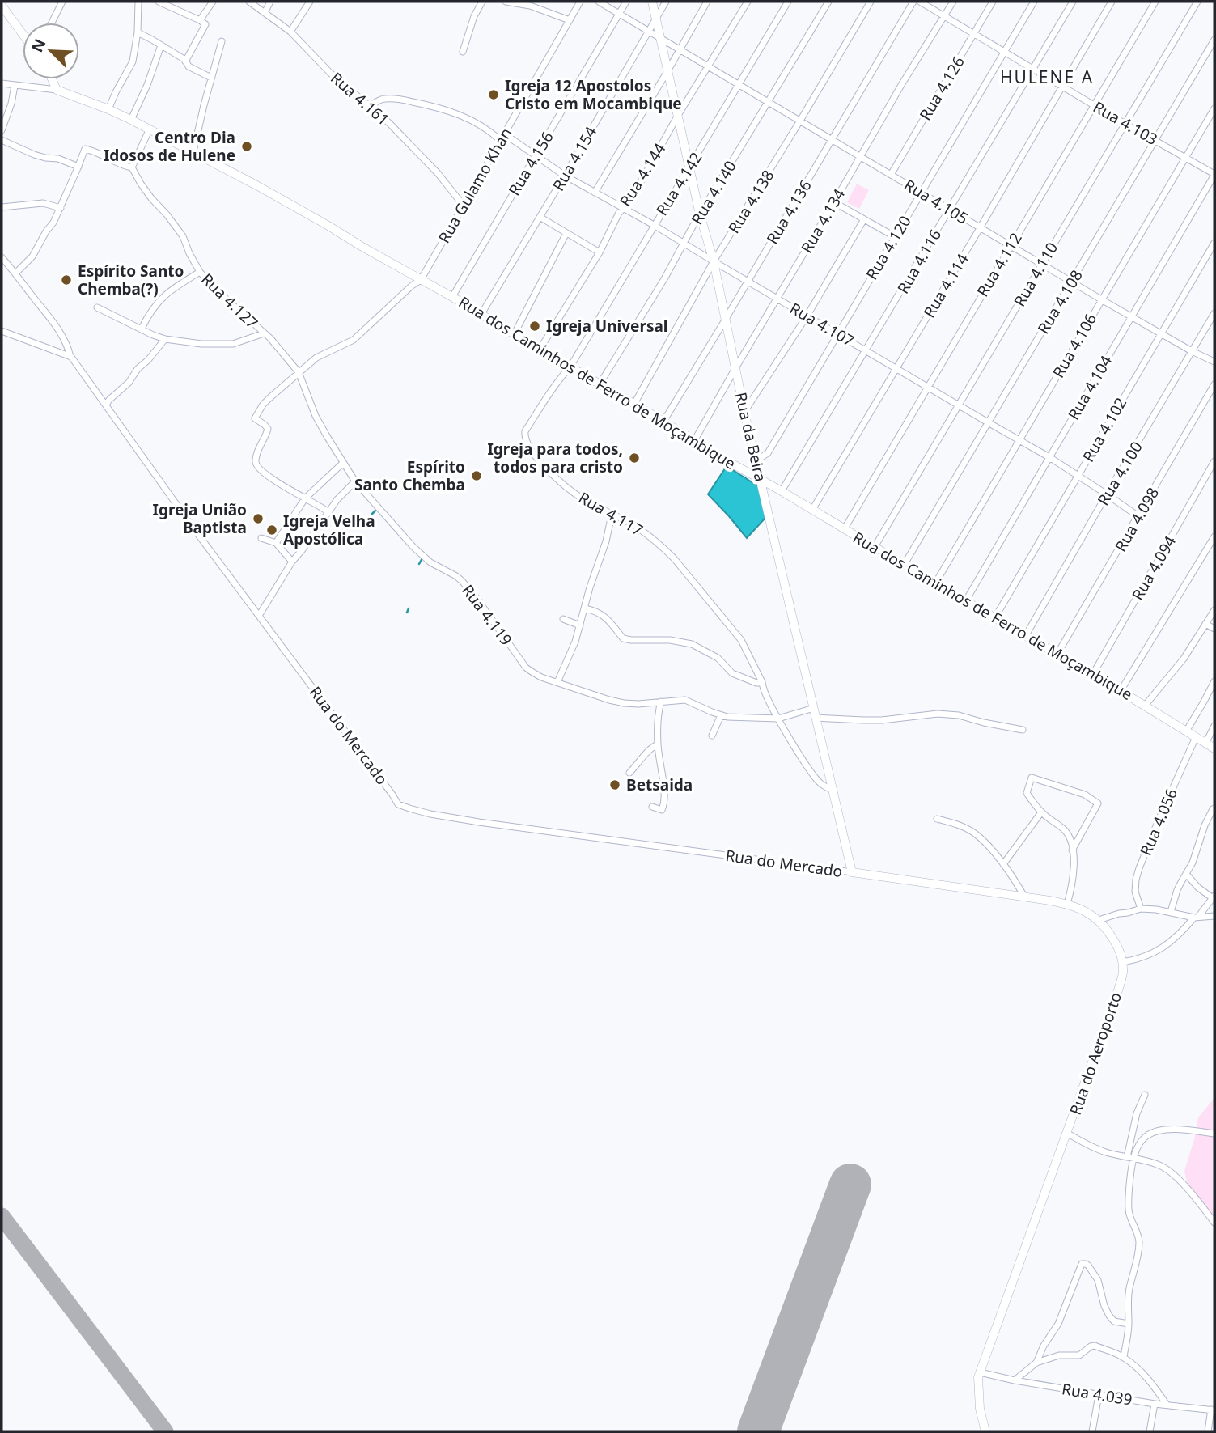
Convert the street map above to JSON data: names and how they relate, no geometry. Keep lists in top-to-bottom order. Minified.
{"streets":{"main road":["Rua dos Caminhos de Ferro de Moçambique","Rua da Beira","Rua do Aeroporto"],"street":["Rua 4.126","Rua 4.161","Rua 4.103","Rua 4.154","Rua 4.156","Rua 4.144","Rua 4.142","Rua Gulamo Khan","Rua 4.140","Rua 4.138","Rua 4.105","Rua 4.136","Rua 4.134","Rua 4.120","Rua 4.116","Rua 4.112","Rua 4.110","Rua 4.114","Rua 4.127","Rua 4.108","Rua 4.107","Rua 4.106","Rua 4.104","Rua 4.102","Rua 4.100","Rua 4.117","Rua 4.098","Rua 4.094","Rua 4.119","Rua do Mercado","Rua 4.056","Rua 4.039"]},"crossings":[["Rua 4.126","Rua 4.103"],["Rua 4.126","Rua 4.105"],["Rua 4.161","Rua Gulamo Khan"],["Rua 4.103","Rua 4.134"],["Rua 4.103","Rua 4.120"],["Rua 4.103","Rua 4.116"],["Rua 4.103","Rua 4.112"],["Rua 4.103","Rua 4.110"],["Rua 4.103","Rua 4.114"],["Rua 4.103","Rua 4.108"],["Rua 4.103","Rua 4.106"],["Rua 4.103","Rua 4.104"],["Rua 4.154","Rua 4.107"],["Rua 4.154","Rua dos Caminhos de Ferro de Moçambique"],["Rua 4.154","Rua da Beira"],["Rua 4.156","Rua 4.107"],["Rua 4.156","Rua dos Caminhos de Ferro de Moçambique"],["Rua 4.144","Rua 4.105"],["Rua 4.144","Rua 4.107"],["Rua 4.144","Rua dos Caminhos de Ferro de Moçambique"],["Rua 4.144","Rua da Beira"],["Rua 4.142","Rua 4.105"],["Rua 4.142","Rua 4.107"],["Rua 4.142","Rua dos Caminhos de Ferro de Moçambique"],["Rua 4.142","Rua da Beira"],["Rua 4.142","Rua 4.117"],["Rua Gulamo Khan","Rua 4.107"],["Rua Gulamo Khan","Rua dos Caminhos de Ferro de Moçambique"],["Rua 4.140","Rua 4.105"],["Rua 4.140","Rua 4.107"],["Rua 4.140","Rua dos Caminhos de Ferro de Moçambique"],["Rua 4.140","Rua da Beira"],["Rua 4.138","Rua 4.105"],["Rua 4.138","Rua 4.107"],["Rua 4.138","Rua dos Caminhos de Ferro de Moçambique"],["Rua 4.138","Rua da Beira"],["Rua 4.105","Rua 4.136"],["Rua 4.105","Rua 4.134"],["Rua 4.105","Rua 4.120"],["Rua 4.105","Rua 4.116"],["Rua 4.105","Rua 4.112"],["Rua 4.105","Rua 4.110"],["Rua 4.105","Rua 4.114"],["Rua 4.105","Rua 4.108"],["Rua 4.105","Rua 4.106"],["Rua 4.105","Rua 4.104"],["Rua 4.105","Rua 4.102"],["Rua 4.105","Rua da Beira"],["Rua 4.105","Rua 4.100"],["Rua 4.136","Rua 4.107"],["Rua 4.136","Rua dos Caminhos de Ferro de Moçambique"],["Rua 4.136","Rua da Beira"],["Rua 4.134","Rua 4.107"],["Rua 4.134","Rua dos Caminhos de Ferro de Moçambique"],["Rua 4.134","Rua da Beira"],["Rua 4.120","Rua 4.107"],["Rua 4.120","Rua da Beira"],["Rua 4.116","Rua 4.107"],["Rua 4.116","Rua dos Caminhos de Ferro de Moçambique"],["Rua 4.112","Rua 4.107"],["Rua 4.112","Rua dos Caminhos de Ferro de Moçambique"],["Rua 4.110","Rua 4.107"],["Rua 4.110","Rua dos Caminhos de Ferro de Moçambique"],["Rua 4.114","Rua 4.107"],["Rua 4.114","Rua dos Caminhos de Ferro de Moçambique"],["Rua 4.127","Rua 4.119"],["Rua 4.108","Rua 4.107"],["Rua 4.108","Rua dos Caminhos de Ferro de Moçambique"],["Rua 4.107","Rua 4.106"],["Rua 4.107","Rua 4.104"],["Rua 4.107","Rua 4.102"],["Rua 4.107","Rua da Beira"],["Rua 4.107","Rua 4.100"],["Rua 4.107","Rua 4.098"],["Rua 4.106","Rua dos Caminhos de Ferro de Moçambique"],["Rua dos Caminhos de Ferro de Moçambique","Rua 4.104"],["Rua dos Caminhos de Ferro de Moçambique","Rua 4.102"],["Rua dos Caminhos de Ferro de Moçambique","Rua da Beira"],["Rua dos Caminhos de Ferro de Moçambique","Rua 4.100"],["Rua dos Caminhos de Ferro de Moçambique","Rua 4.117"],["Rua dos Caminhos de Ferro de Moçambique","Rua 4.098"],["Rua dos Caminhos de Ferro de Moçambique","Rua 4.094"],["Rua dos Caminhos de Ferro de Moçambique","Rua 4.056"],["Rua da Beira","Rua 4.117"],["Rua da Beira","Rua 4.119"],["Rua da Beira","Rua do Mercado"],["Rua 4.117","Rua 4.119"],["Rua do Aeroporto","Rua 4.039"]],"districts":["HULENE A"],"places":["Igreja 12 Apostolos Cristo em Mocambique","Centro Dia Idosos de Hulene","Espírito Santo Chemba(?)","Igreja Universal","Igreja para todos, todos para cristo","Espírito Santo Chemba","Igreja União Baptista","Igreja Velha Apostólica","Betsaida"],"north":"top left"}
